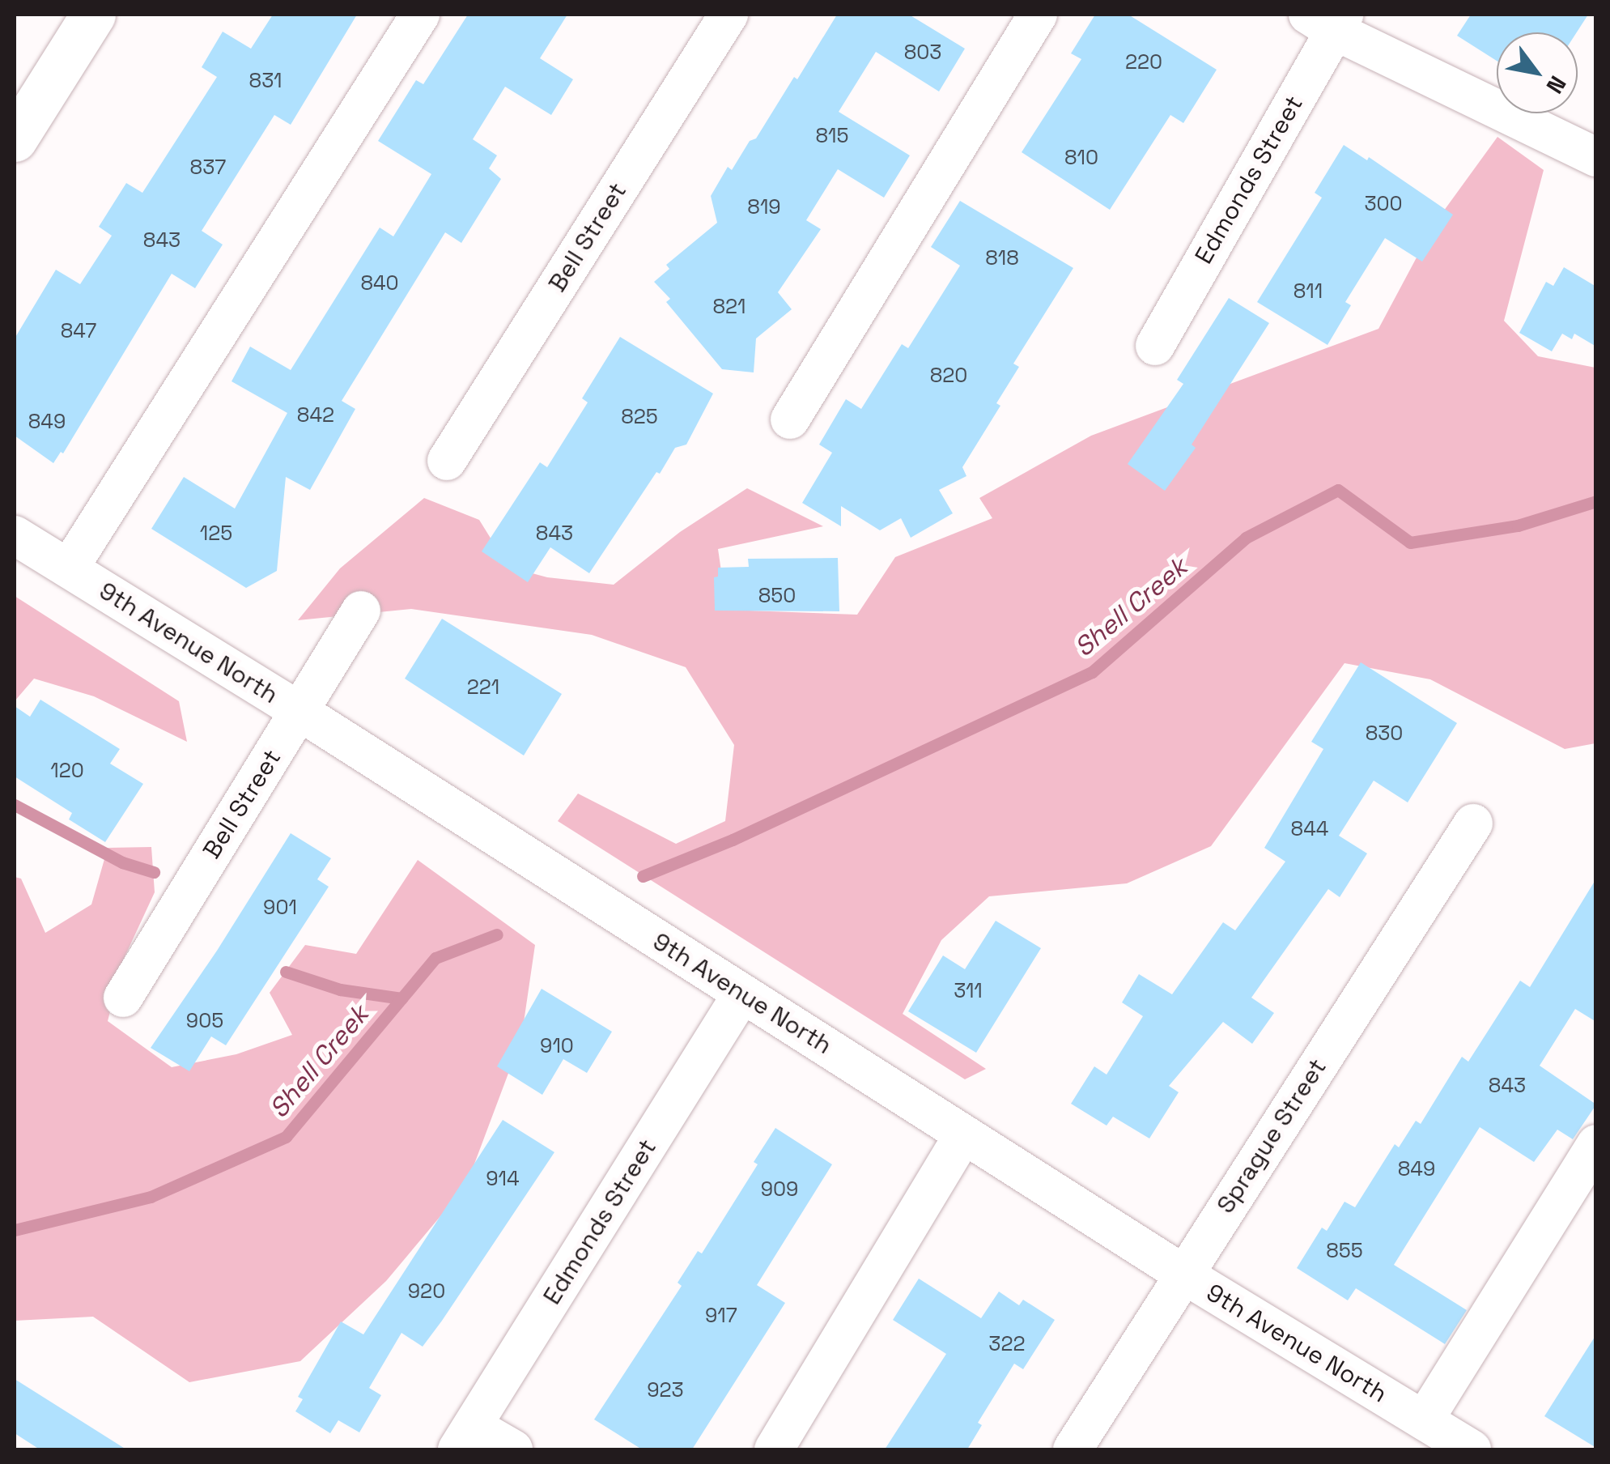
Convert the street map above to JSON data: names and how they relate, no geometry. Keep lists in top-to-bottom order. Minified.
{"streets":{"street":["Edmonds Street","Bell Street","9th Avenue North","Sprague Street"]},"crossings":[["Edmonds Street","9th Avenue North"],["Bell Street","9th Avenue North"],["9th Avenue North","Sprague Street"]],"water":["Shell Creek"],"house_numbers":["803","220","831","815","810","837","300","819","843","818","840","811","821","847","820","842","825","849","125","843","850","221","830","120","844","901","311","905","910","843","849","914","909","855","920","917","322","923"],"north":"bottom right"}
